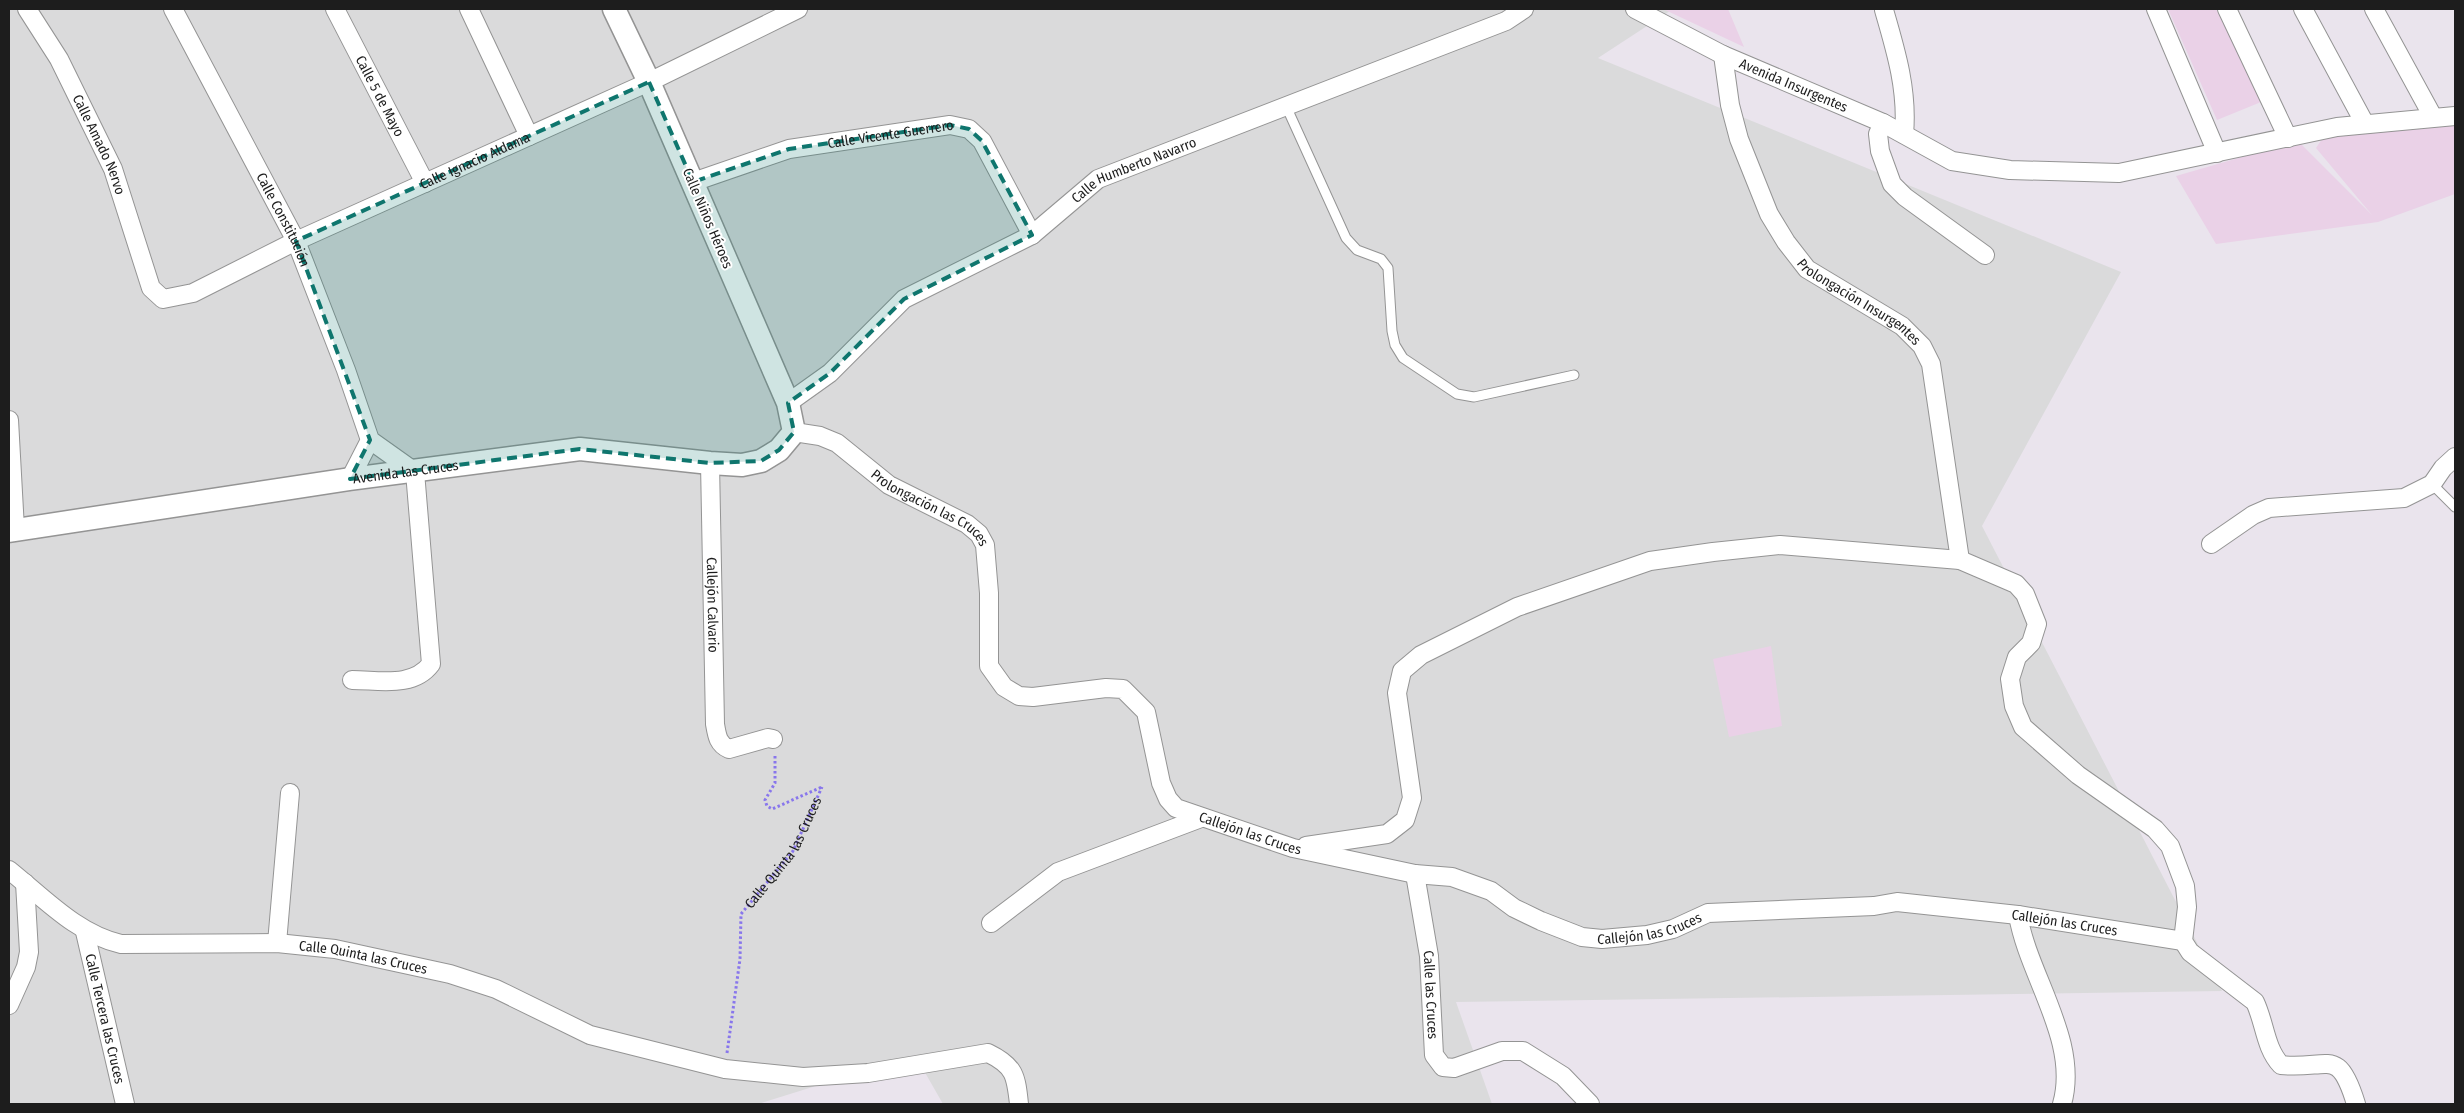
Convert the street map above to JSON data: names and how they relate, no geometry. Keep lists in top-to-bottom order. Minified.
{"streets":{"street":["Avenida Insurgentes","Calle 5 de Mayo","Calle Vicente Guerrero","Calle Amado Nervo","Calle Ignacio Aldama","Calle Humberto Navarro","Calle Niños Héroes","Calle Constitución","Prolongación Insurgentes","Avenida las Cruces","Prolongación las Cruces","Callejón Calvario","Callejón las Cruces","Calle Quinta las Cruces","Calle las Cruces","Calle Tercera las Cruces"]},"crossings":[["Avenida Insurgentes","Prolongación Insurgentes"],["Calle 5 de Mayo","Calle Ignacio Aldama"],["Calle Vicente Guerrero","Calle Humberto Navarro"],["Calle Vicente Guerrero","Calle Niños Héroes"],["Calle Amado Nervo","Calle Ignacio Aldama"],["Calle Ignacio Aldama","Calle Niños Héroes"],["Calle Ignacio Aldama","Calle Constitución"],["Calle Humberto Navarro","Calle Niños Héroes"],["Calle Niños Héroes","Avenida las Cruces"],["Calle Niños Héroes","Prolongación las Cruces"],["Avenida las Cruces","Prolongación las Cruces"],["Avenida las Cruces","Callejón Calvario"],["Prolongación las Cruces","Callejón las Cruces"],["Callejón Calvario","Calle Quinta las Cruces"],["Callejón las Cruces","Calle las Cruces"],["Calle Quinta las Cruces","Calle Tercera las Cruces"]]}
